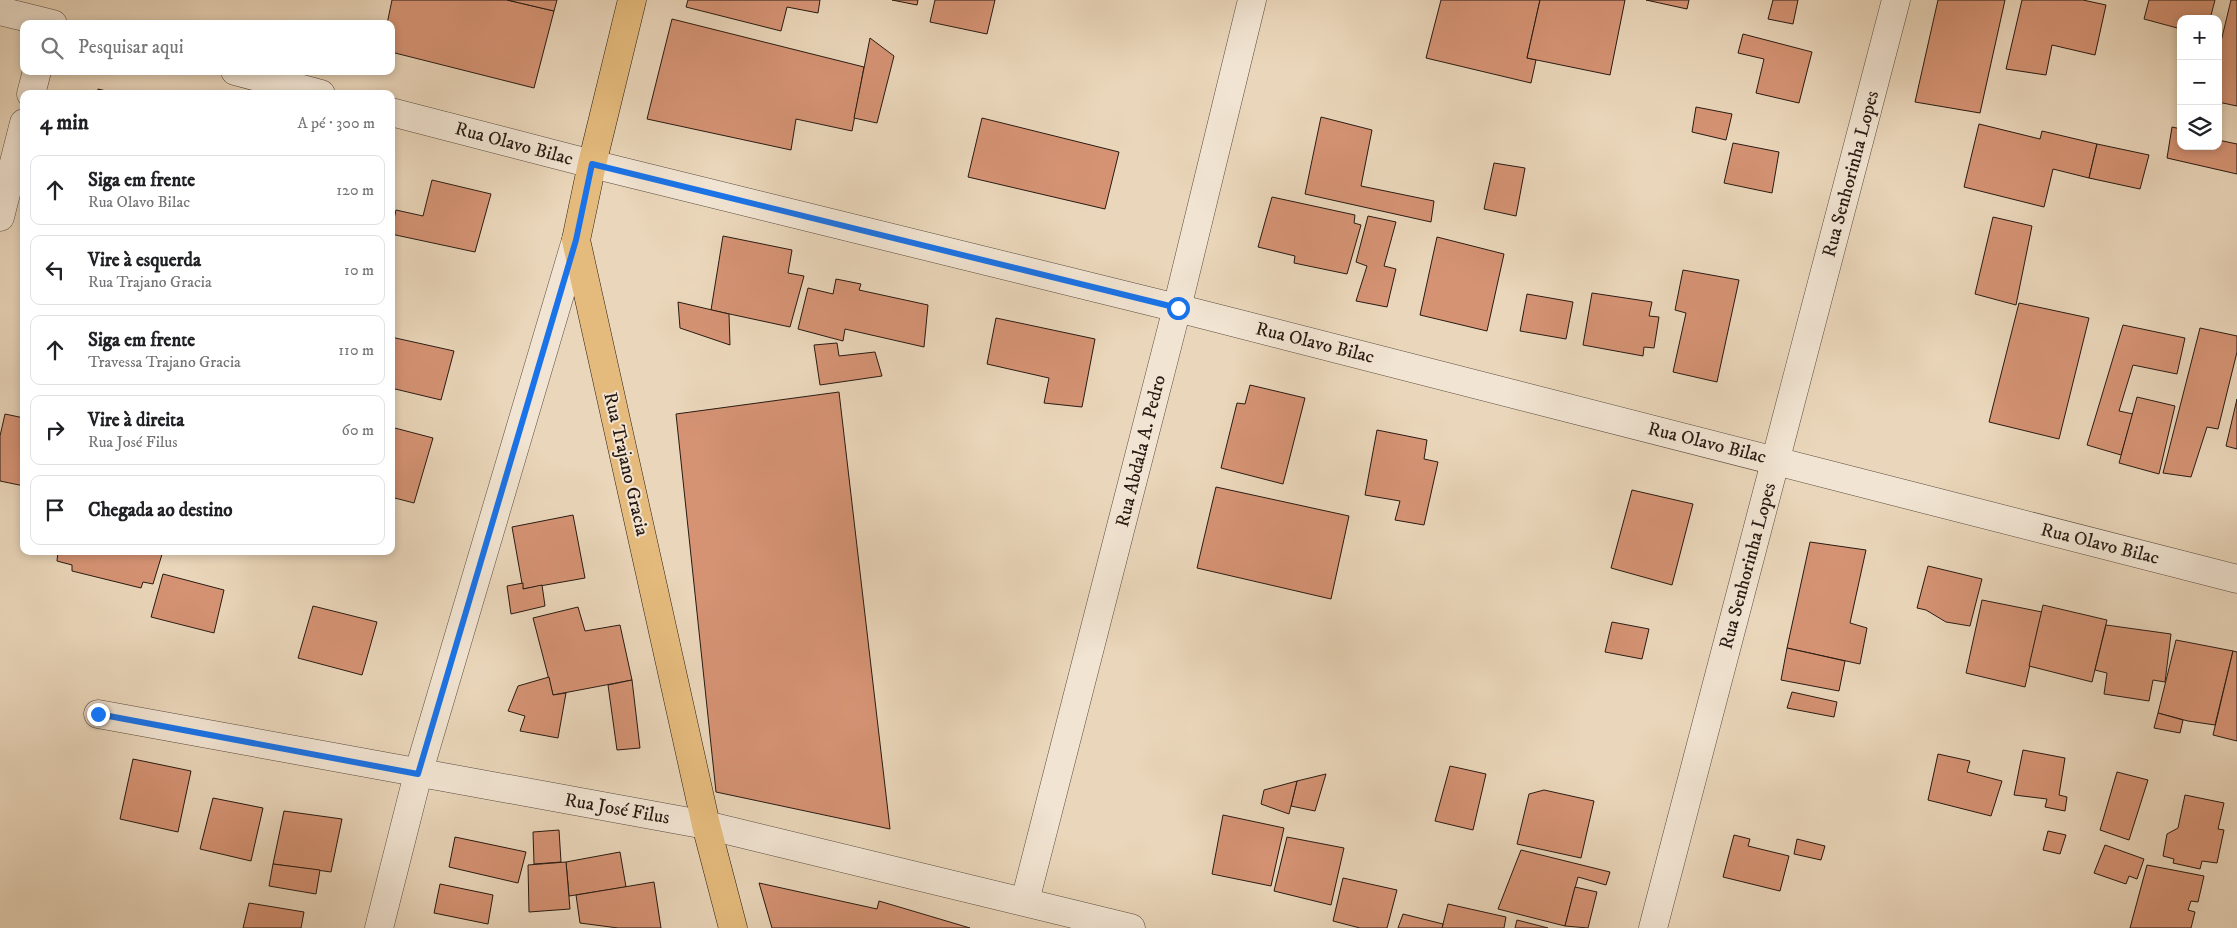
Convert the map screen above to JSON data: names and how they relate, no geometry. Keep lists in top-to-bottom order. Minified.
{"streets":{"main road":["Rua Trajano Gracia"],"street":["Rua Olavo Bilac","Rua Senhorinha Lopes","Rua Abdala A. Pedro","Rua José Filus"]},"crossings":[["Rua Olavo Bilac","Rua Senhorinha Lopes"],["Rua Olavo Bilac","Rua Abdala A. Pedro"],["Rua Olavo Bilac","Rua Trajano Gracia"],["Rua Abdala A. Pedro","Rua José Filus"],["Rua Trajano Gracia","Rua José Filus"]],"page":{"map_buttons":["+","−"],"search":"Pesquisar aqui","heading":["4 min","A pé · 300 m"],"list":[["Siga em frente","Rua Olavo Bilac","120 m"],["Vire à esquerda","Rua Trajano Gracia","10 m"],["Siga em frente","Travessa Trajano Gracia","110 m"],["Vire à direita","Rua José Filus","60 m"],"Chegada ao destino"]}}
